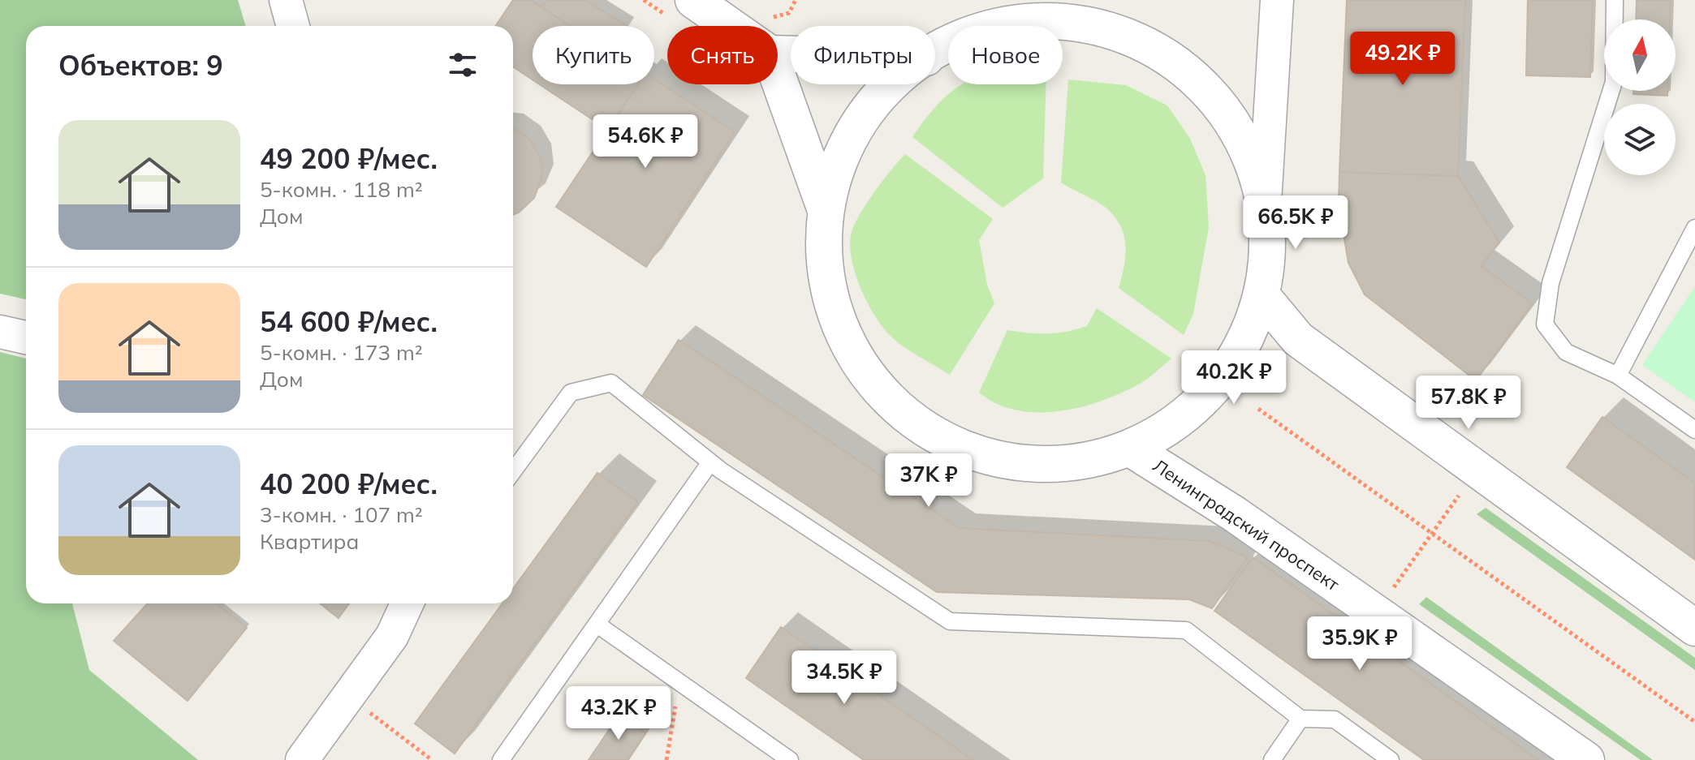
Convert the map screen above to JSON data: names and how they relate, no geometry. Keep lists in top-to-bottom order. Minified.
{"streets":{"street":["Ленинградский проспект"]},"north":"top","page":{"chip":["Купить","Снять","Фильтры","Новое"],"heading":"Объектов: 9","price":["49.2K ₽","54.6K ₽","66.5K ₽","40.2K ₽","57.8K ₽","37K ₽","35.9K ₽","34.5K ₽","43.2K ₽"],"list":[{"name":"49 200 ₽/мес.","note":"5-комн. · 118 m² · Дом"},{"name":"54 600 ₽/мес.","note":"5-комн. · 173 m² · Дом"},{"name":"40 200 ₽/мес.","note":"3-комн. · 107 m² · Квартира"}]}}
